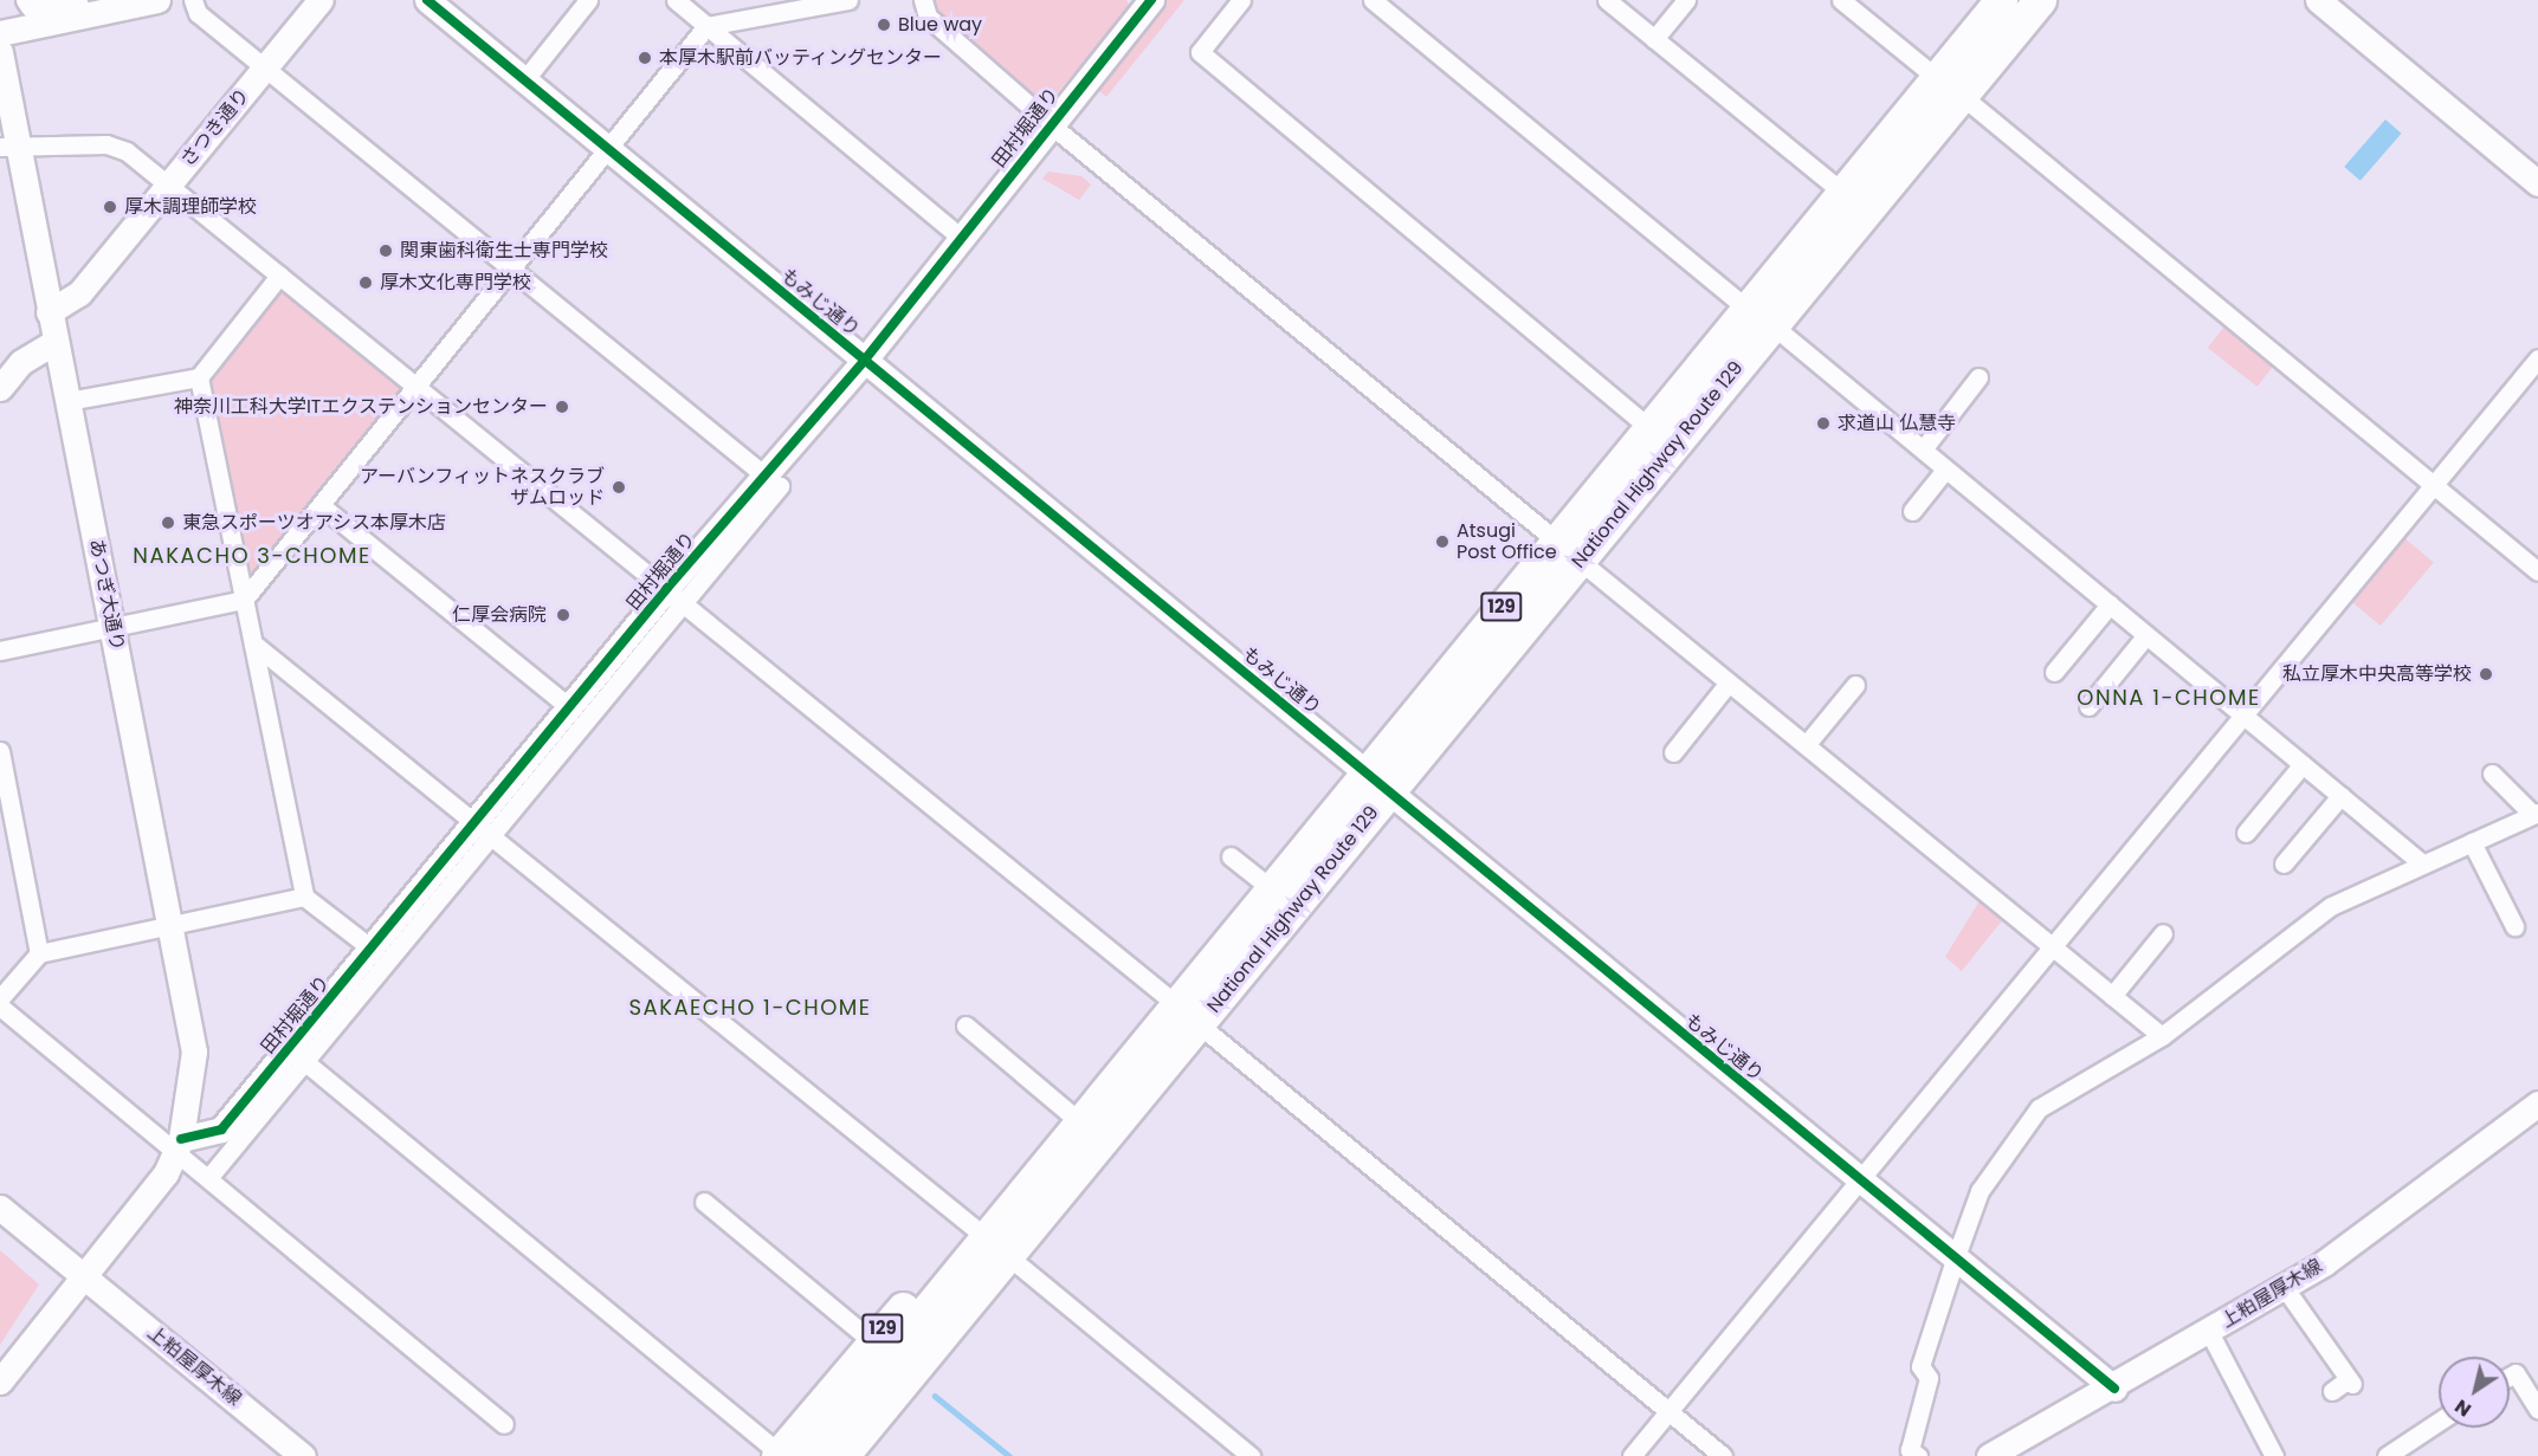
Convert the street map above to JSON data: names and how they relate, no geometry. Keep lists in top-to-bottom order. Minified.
{"streets":{"highway":["National Highway Route 129","129"],"street":["さつき通り","田村堀通り","もみじ通り","あつぎ大通り","上粕屋厚木線"]},"crossings":[["さつき通り","あつぎ大通り"],["田村堀通り","もみじ通り"],["田村堀通り","あつぎ大通り"],["もみじ通り","National Highway Route 129"],["もみじ通り","上粕屋厚木線"],["National Highway Route 129","129"]],"districts":["NAKACHO 3-CHOME","ONNA 1-CHOME","SAKAECHO 1-CHOME"],"places":["Blue way","本厚木駅前バッティングセンター","厚木調理師学校","関東歯科衛生士専門学校","厚木文化専門学校","神奈川工科大学ITエクステンションセンター","求道山 仏慧寺","アーバンフィットネスクラブ ザムロッド","東急スポーツオアシス本厚木店","Atsugi Post Office","仁厚会病院","私立厚木中央高等学校"],"north":"bottom left"}
